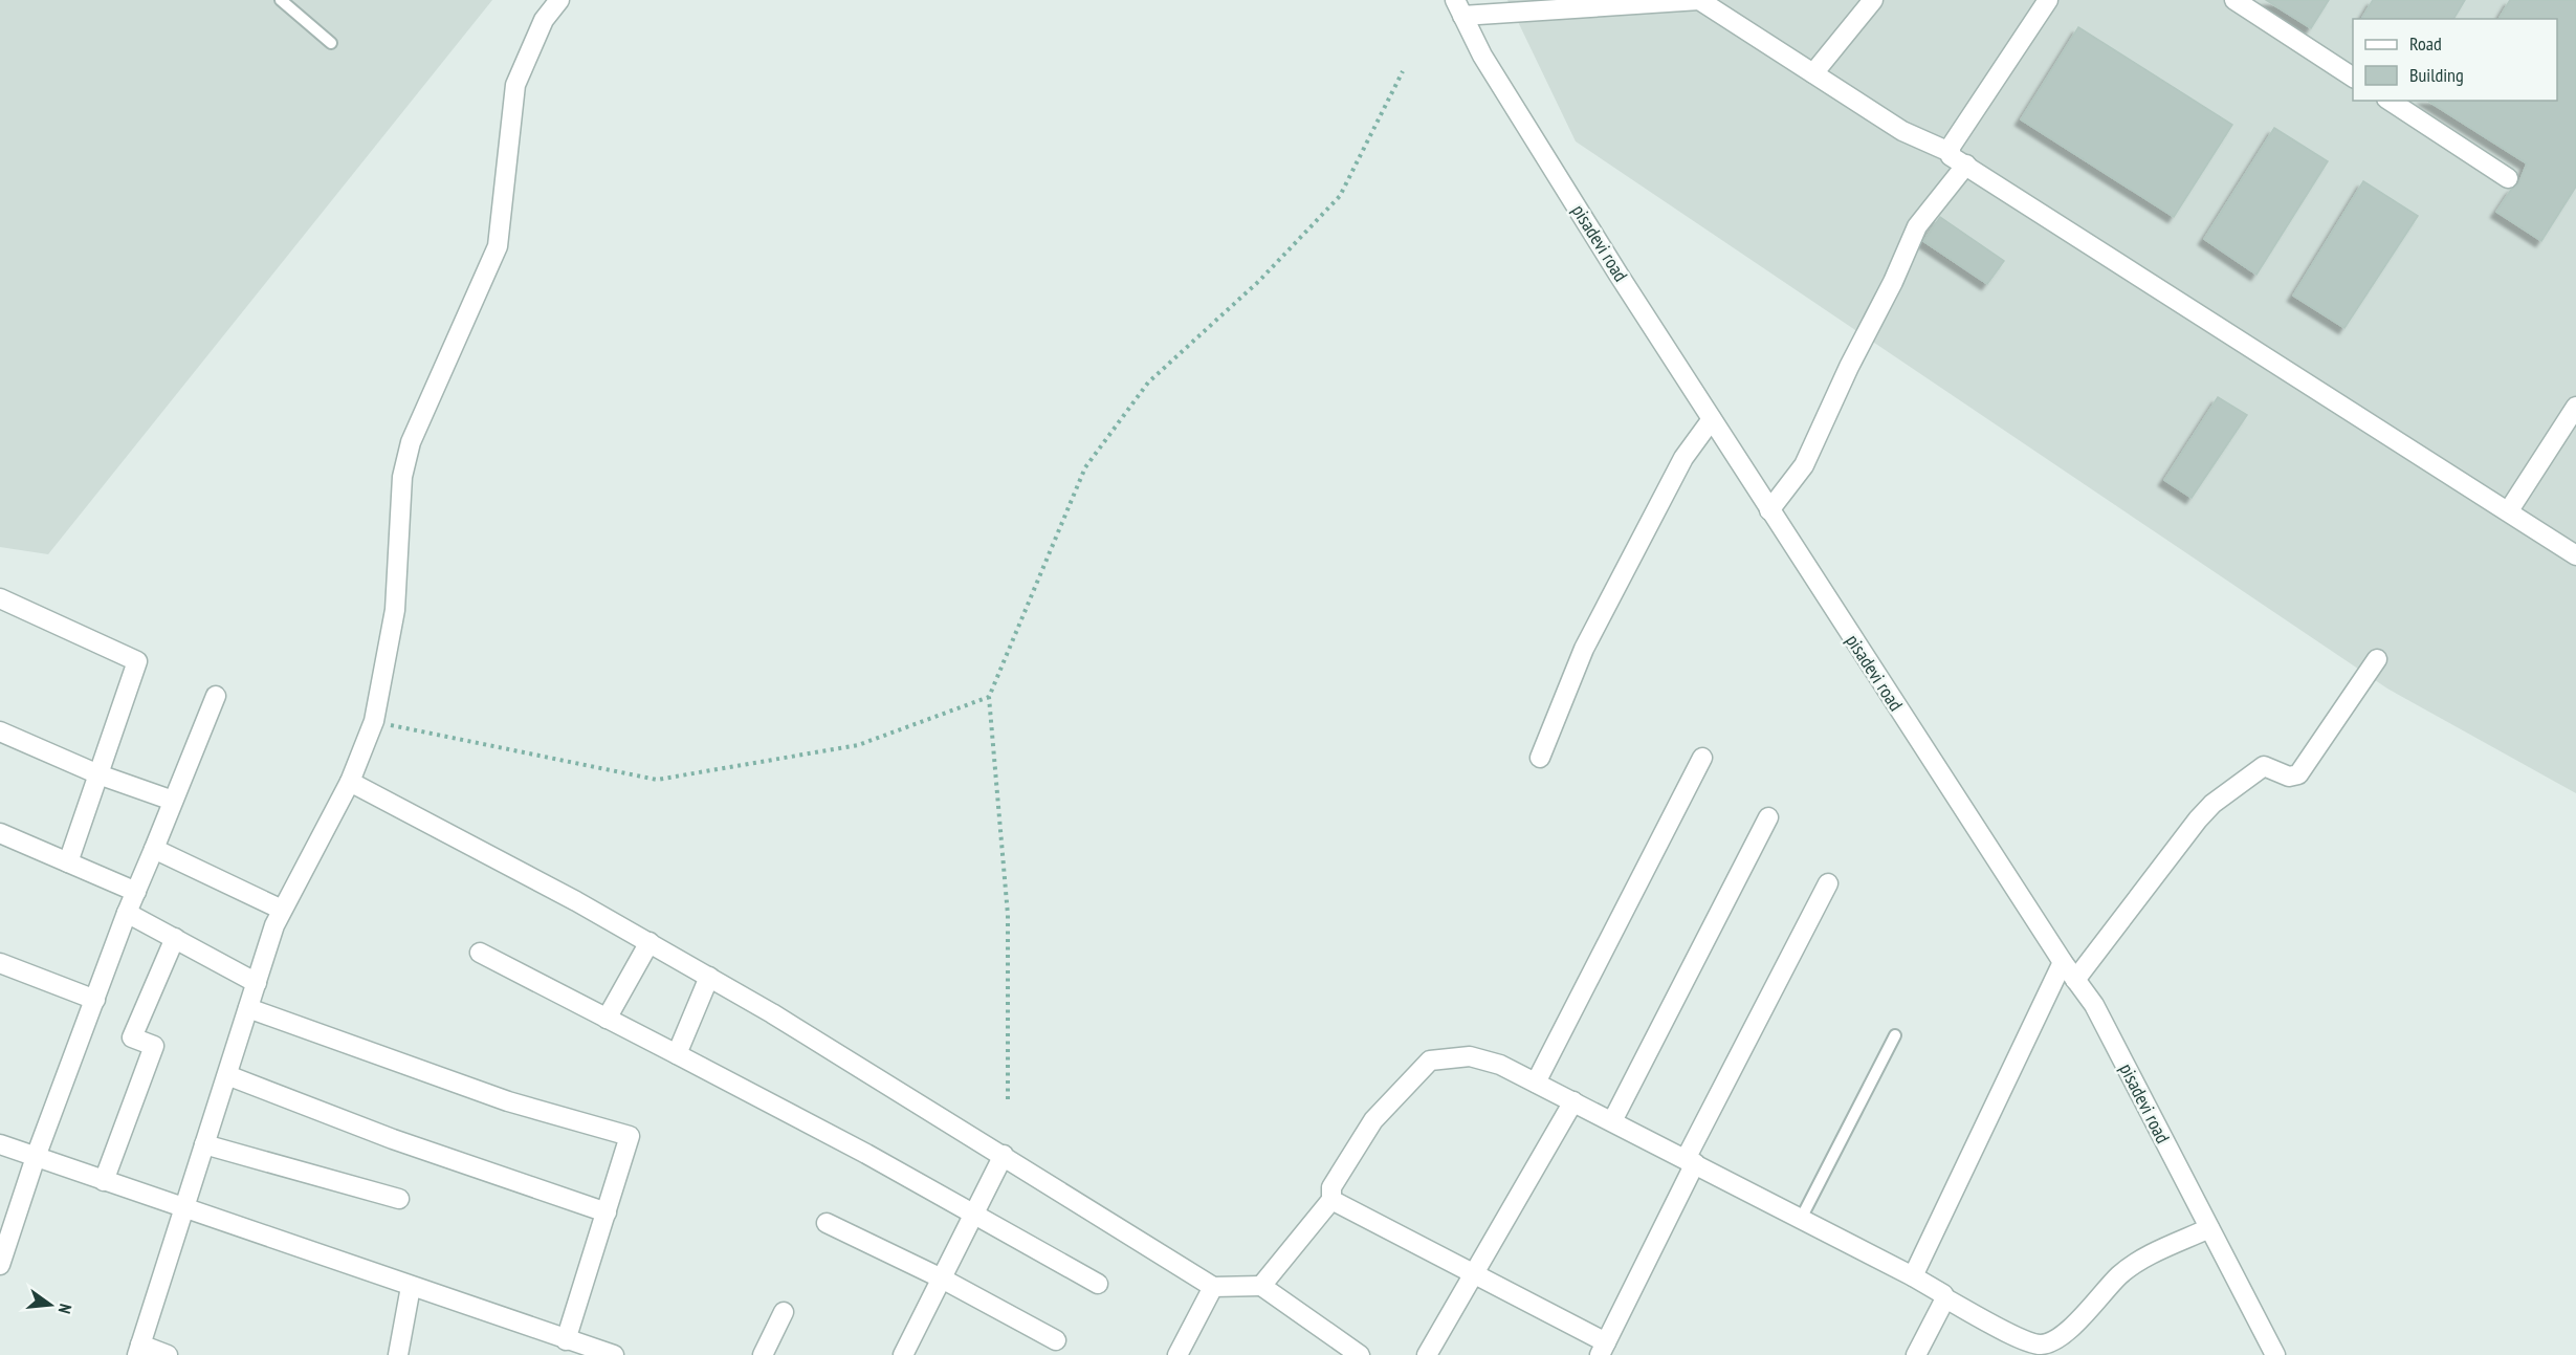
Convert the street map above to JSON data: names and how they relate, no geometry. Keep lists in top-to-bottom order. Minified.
{"streets":{"street":["pisadevi road"]},"legend":["Road","Building"],"north":"right"}
